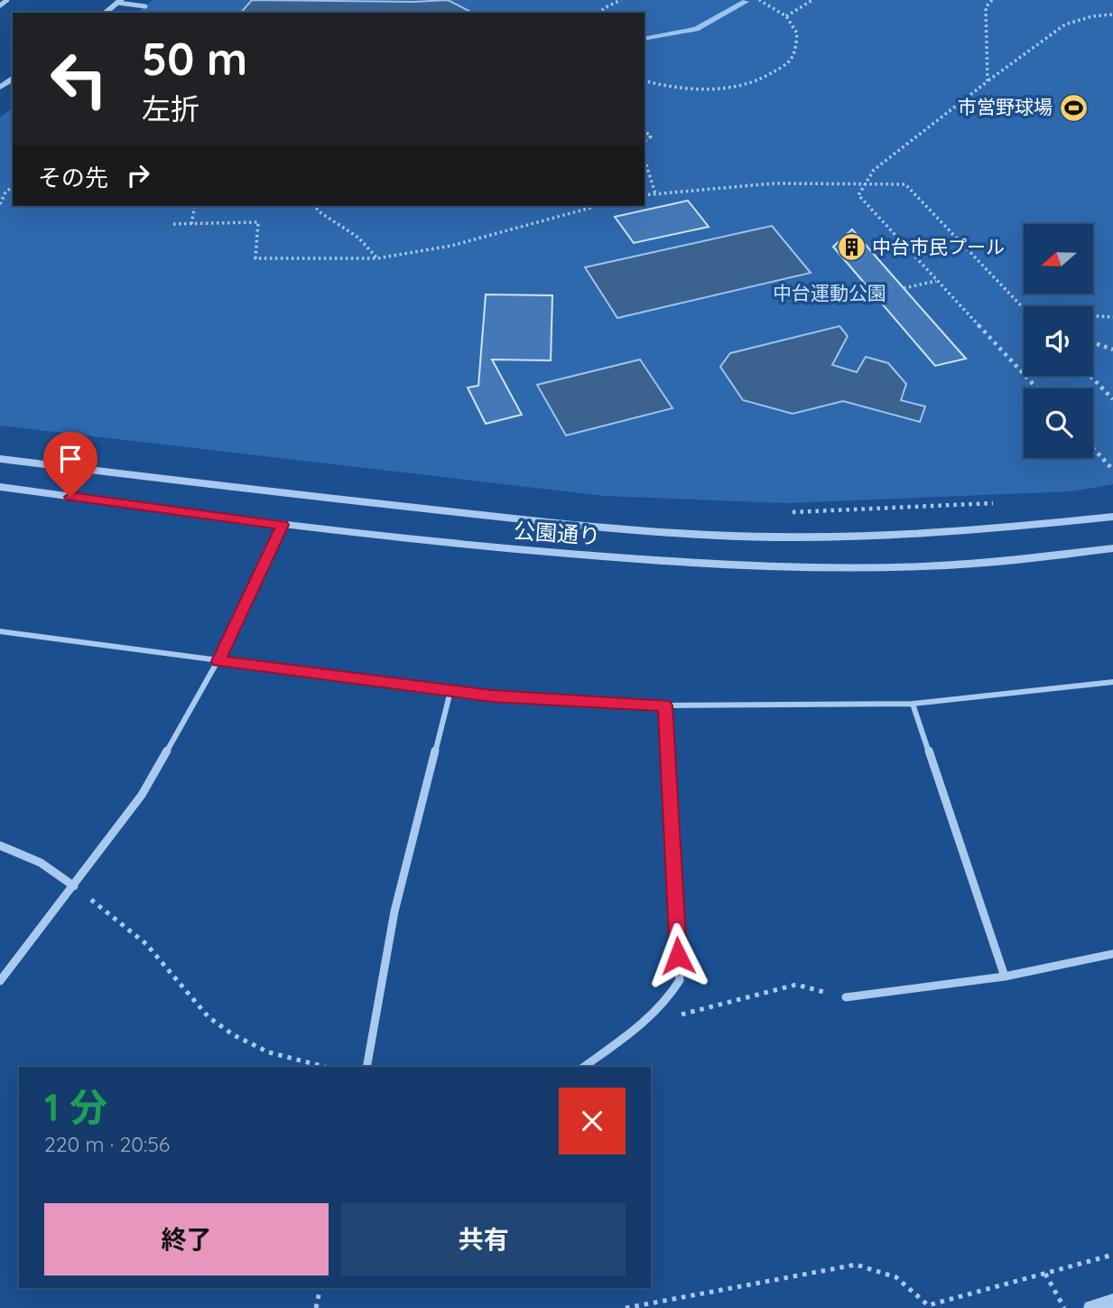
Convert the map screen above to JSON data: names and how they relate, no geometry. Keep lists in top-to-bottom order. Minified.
{"streets":{"street":["公園通り"]},"parks":["中台運動公園"],"places":{"sports":["市営野球場"],"building":["中台市民プール"]},"north":"left","page":{"turn":["50 m","左折"],"then":"その先","heading":["1 分","220 m · 20:56"],"buttons":["終了","共有"]}}
